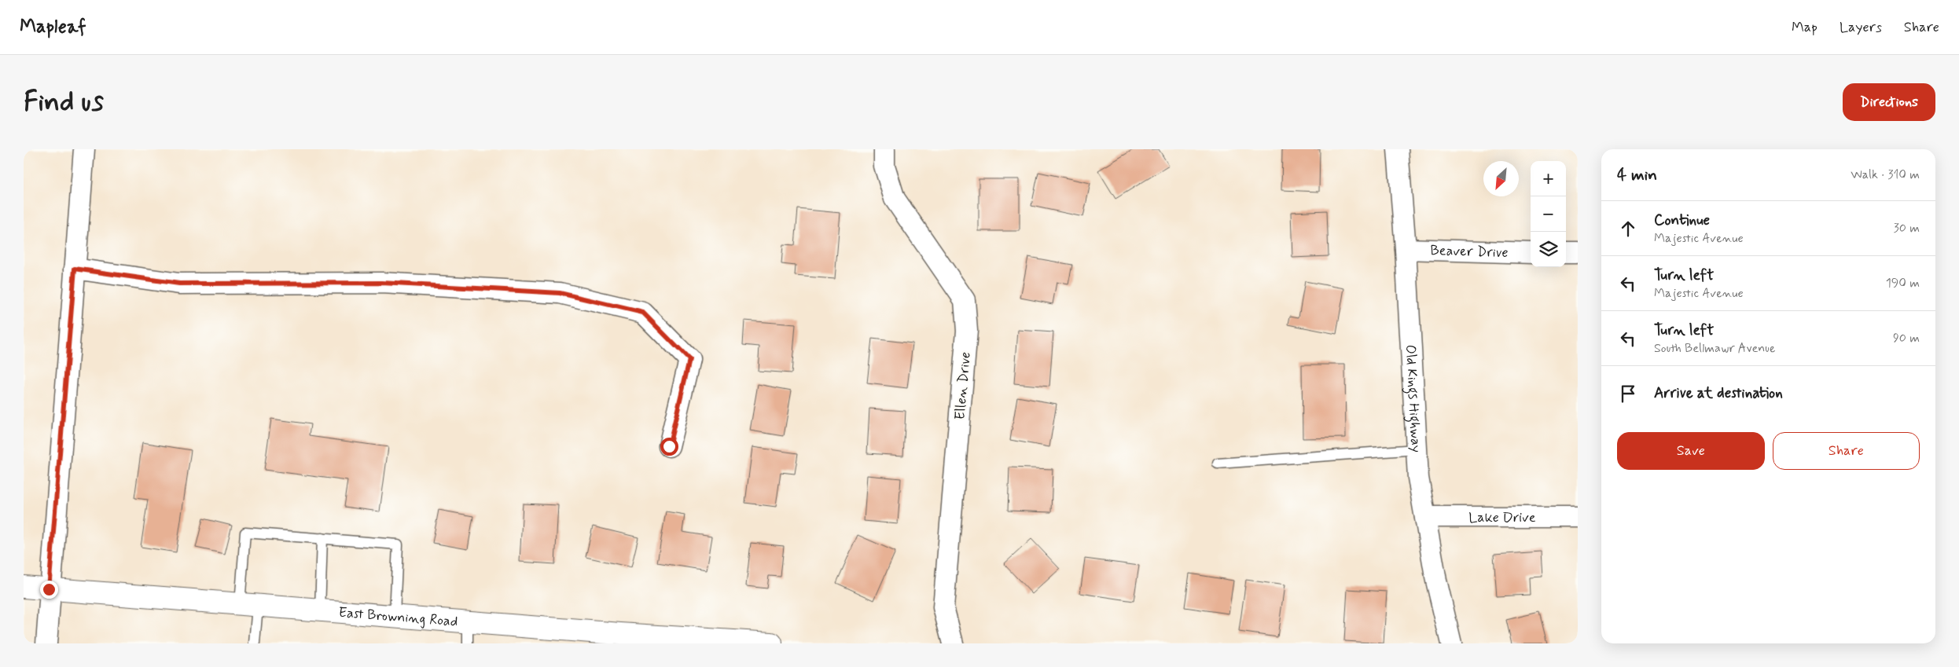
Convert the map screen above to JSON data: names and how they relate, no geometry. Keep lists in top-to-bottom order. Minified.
{"streets":{"main road":["East Browning Road"],"street":["Beaver Drive","Ellen Drive","Old Kings Highway","Lake Drive"]},"crossings":[["Beaver Drive","Old Kings Highway"],["Old Kings Highway","Lake Drive"]],"north":"bottom left","page":{"header":"Mapleaf","nav":["Map","Layers","Share"],"buttons":["Directions",["Save","Share"]],"title":"Find us","heading":["4 min","Walk · 310 m"],"map_buttons":["+","−"],"list":[["Continue","Majestic Avenue","30 m"],["Turn left","Majestic Avenue","190 m"],["Turn left","South Bellmawr Avenue","90 m"],"Arrive at destination"]}}
